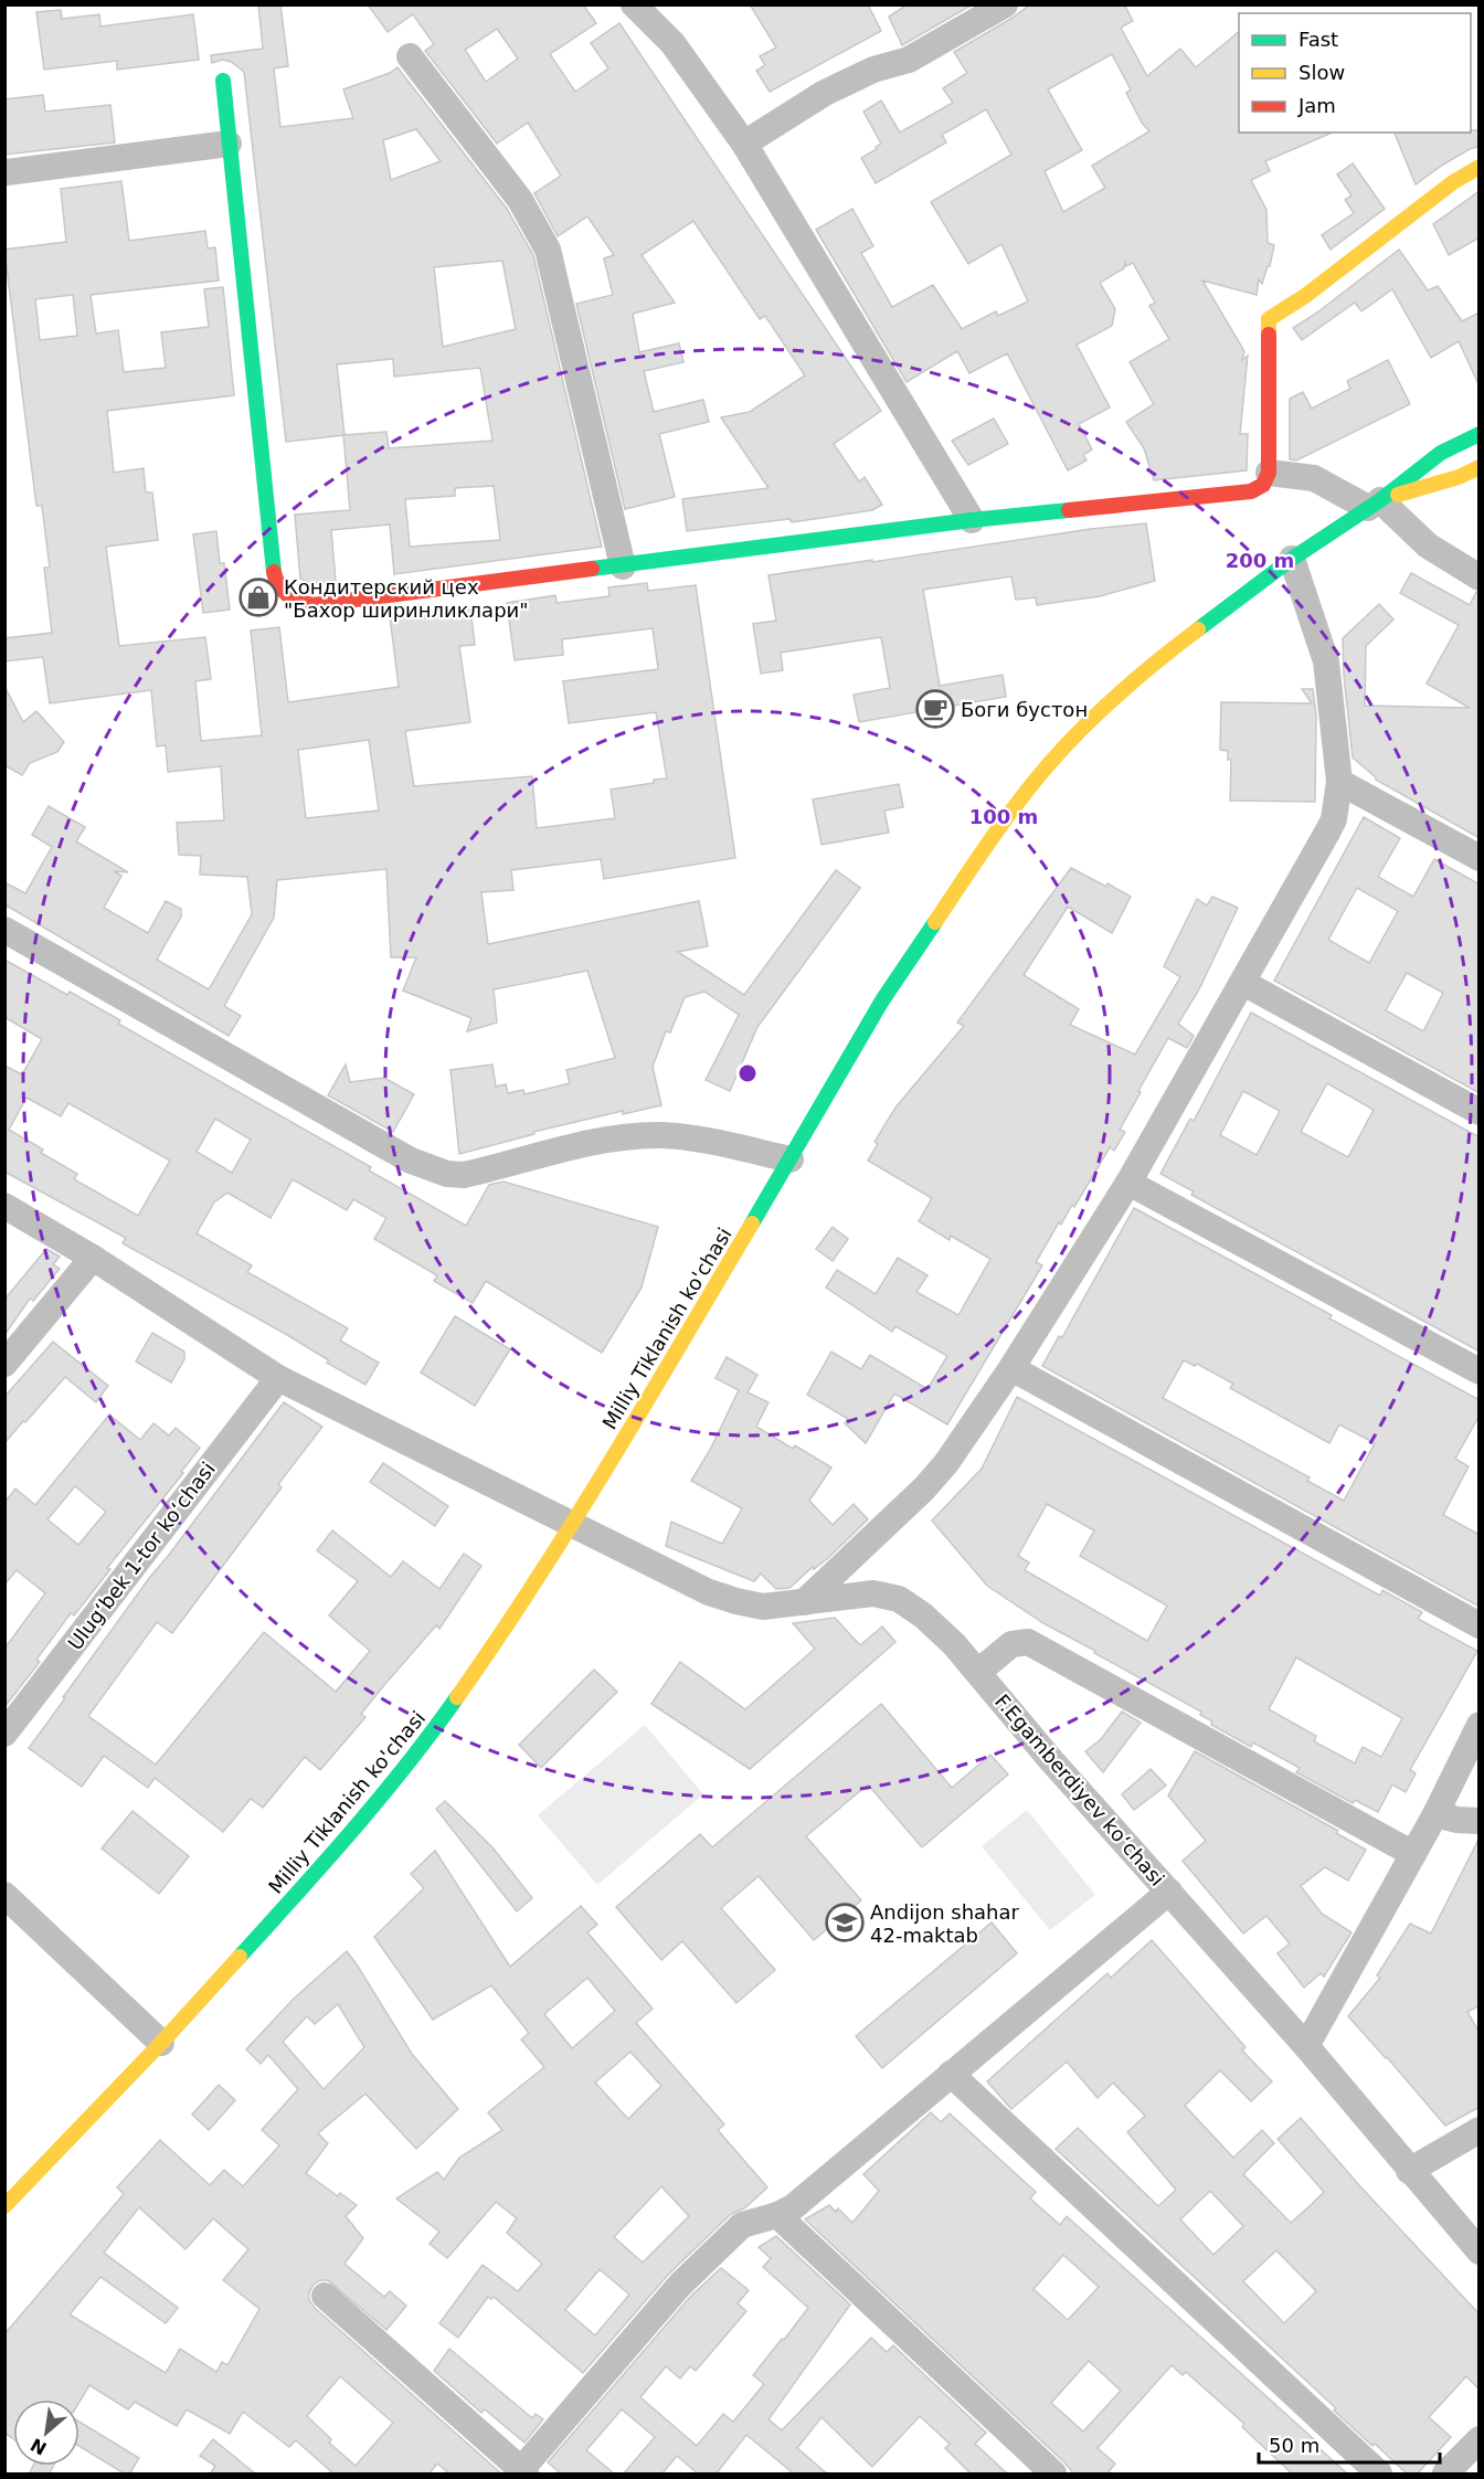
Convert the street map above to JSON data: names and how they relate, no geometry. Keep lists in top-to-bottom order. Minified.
{"streets":{"main road":["Milliy Tiklanish ko'chasi"],"street":["Ulug‘bek 1-tor koʻchasi","F.Egamberdiyev kо‘chasi"]},"crossings":[["Milliy Tiklanish ko'chasi","F.Egamberdiyev kо‘chasi"],["Ulug‘bek 1-tor koʻchasi","F.Egamberdiyev kо‘chasi"]],"places":{"shop":["Кондитерский цех \"Бахор ширинликлари\""],"cafe":["Боги бустон"],"school or university":["Andijon shahar 42-maktab"]},"legend":["Fast","Slow","Jam"],"scale_bar":"50 m","north":"bottom left","rings":["200 m","100 m"]}
